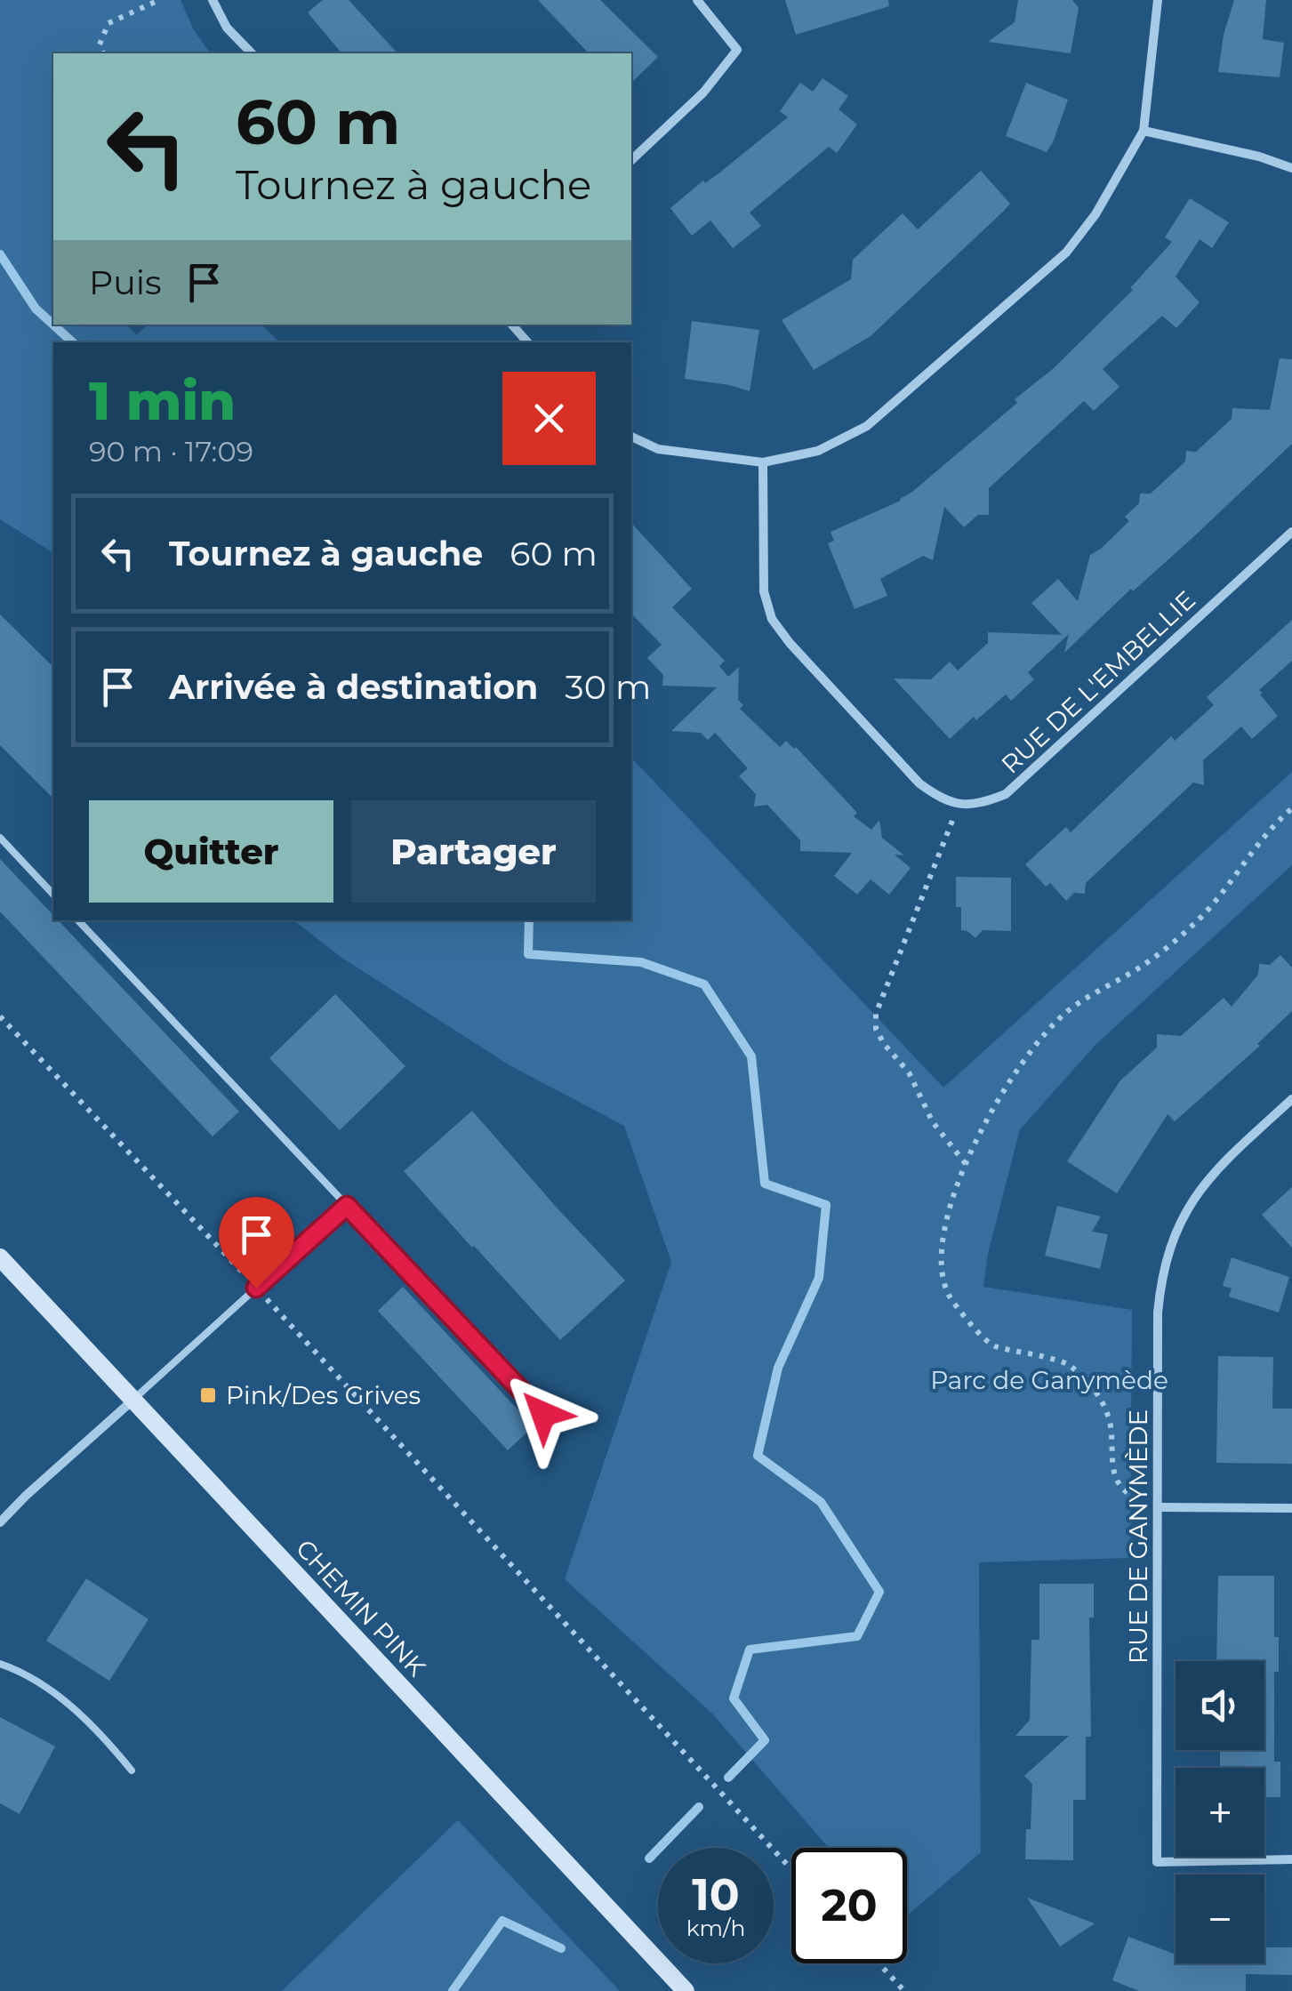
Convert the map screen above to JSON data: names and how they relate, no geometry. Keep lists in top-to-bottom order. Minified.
{"streets":{"main road":["CHEMIN PINK"],"street":["RUE DE L'EMBELLIE","RUE DE GANYMÈDE"]},"parks":["Parc de Ganymède"],"places":{"transit":["Pink/Des Grives"]},"page":{"turn":["60 m","Tournez à gauche"],"then":"Puis","heading":["1 min","90 m · 17:09"],"list":[{"name":"Tournez à gauche","value":"60 m"},{"name":"Arrivée à destination","value":"30 m"}],"buttons":["Quitter","Partager"],"map_buttons":["+","−"],"speed":"10 km/h","limit":"20"}}
